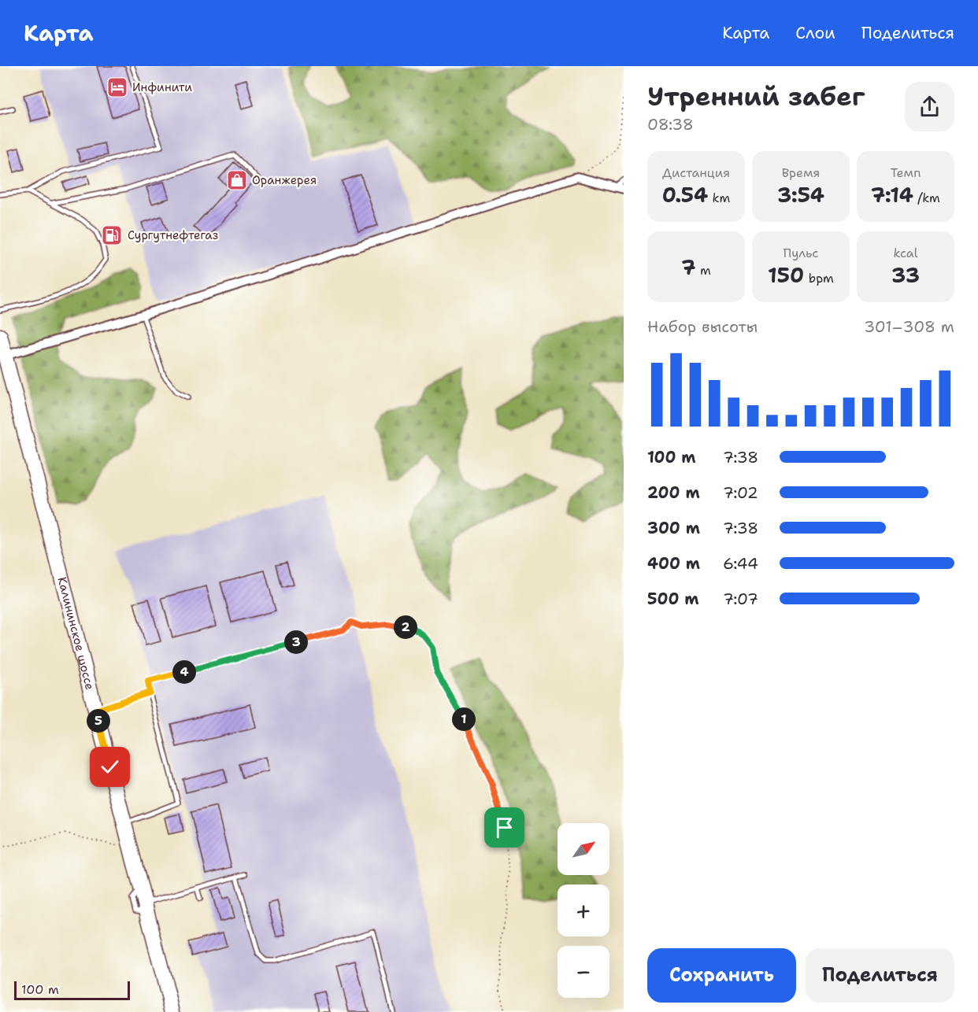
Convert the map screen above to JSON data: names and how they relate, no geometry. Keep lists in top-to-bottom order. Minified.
{"streets":{"main road":["Калининское шоссе"]},"places":{"hotel":["Инфинити"],"shop":["Оранжерея"],"fuel station":["Сургутнефтегаз"]},"scale_bar":"100 m","north":"top right","page":{"header":"Карта","nav":["Карта","Слои","Поделиться"],"heading":["Утренний забег","08:38"],"stats":[["Дистанция","0.54 km"],["Время","3:54"],["Темп","7:14 /km"],["7 m"],["Пульс","150 bpm"],["kcal","33"]],"chart":["Набор высоты","301–308 m"],"list":[{"name":"100 m","note":"7:38"},{"name":"200 m","note":"7:02"},{"name":"300 m","note":"7:38"},{"name":"400 m","note":"6:44"},{"name":"500 m","note":"7:07"}],"pins":["2","3","4","1","5"],"map_buttons":["+","−"],"buttons":["Сохранить","Поделиться"],"scale":"100 m"}}
